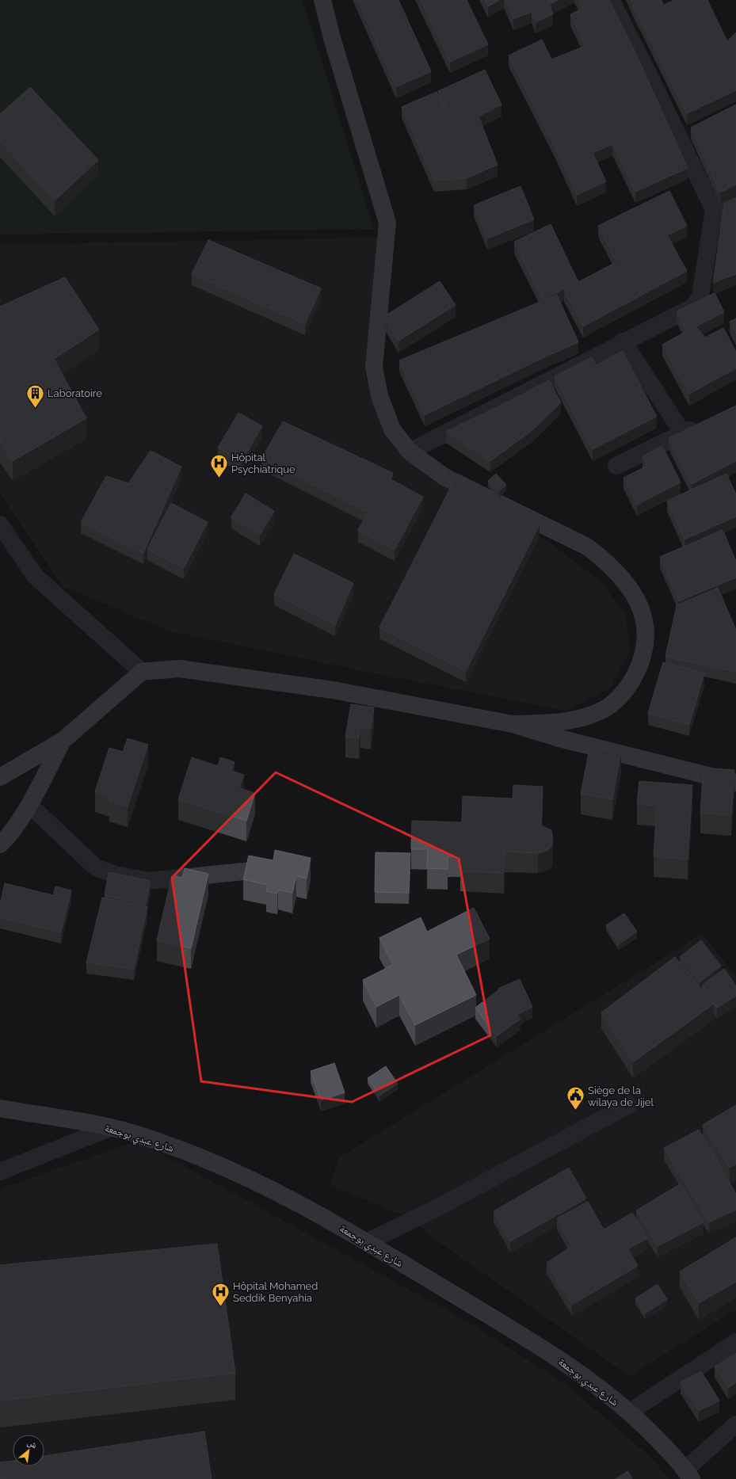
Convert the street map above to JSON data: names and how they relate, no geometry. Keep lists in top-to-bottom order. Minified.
{"streets":{"main road":["شارع عبدي بوجمعة"]},"places":{"building":["Laboratoire"],"hospital":["Hôpital Psychiatrique","Hôpital Mohamed Seddik Benyahia"],"public building":["Siège de la wilaya de Jijel"]},"north":"top right"}
